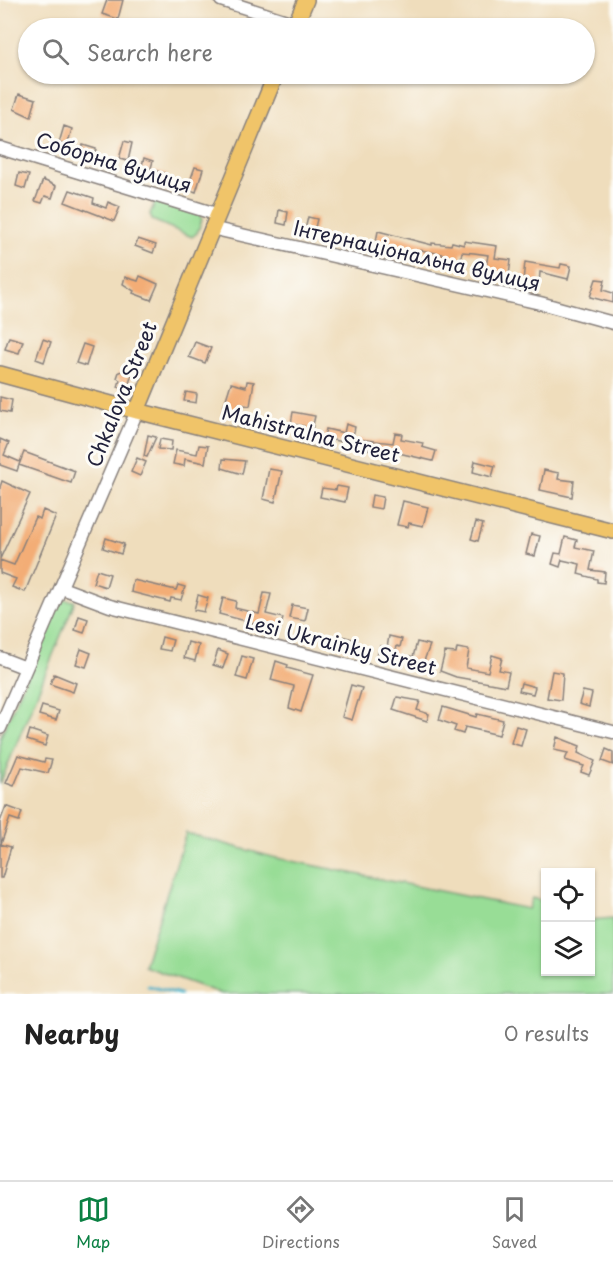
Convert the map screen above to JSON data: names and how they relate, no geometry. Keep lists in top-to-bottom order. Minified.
{"streets":{"main road":["Chkalova Street","Mahistralna Street"],"street":["Соборна вулиця","Інтернаціональна вулиця","Lesi Ukrainky Street"]},"crossings":[["Соборна вулиця","Інтернаціональна вулиця"],["Соборна вулиця","Chkalova Street"],["Інтернаціональна вулиця","Chkalova Street"],["Chkalova Street","Mahistralna Street"],["Chkalova Street","Lesi Ukrainky Street"]],"page":{"search":"Search here","heading":["Nearby","0 results"],"nav":["Map","Directions","Saved"]}}
